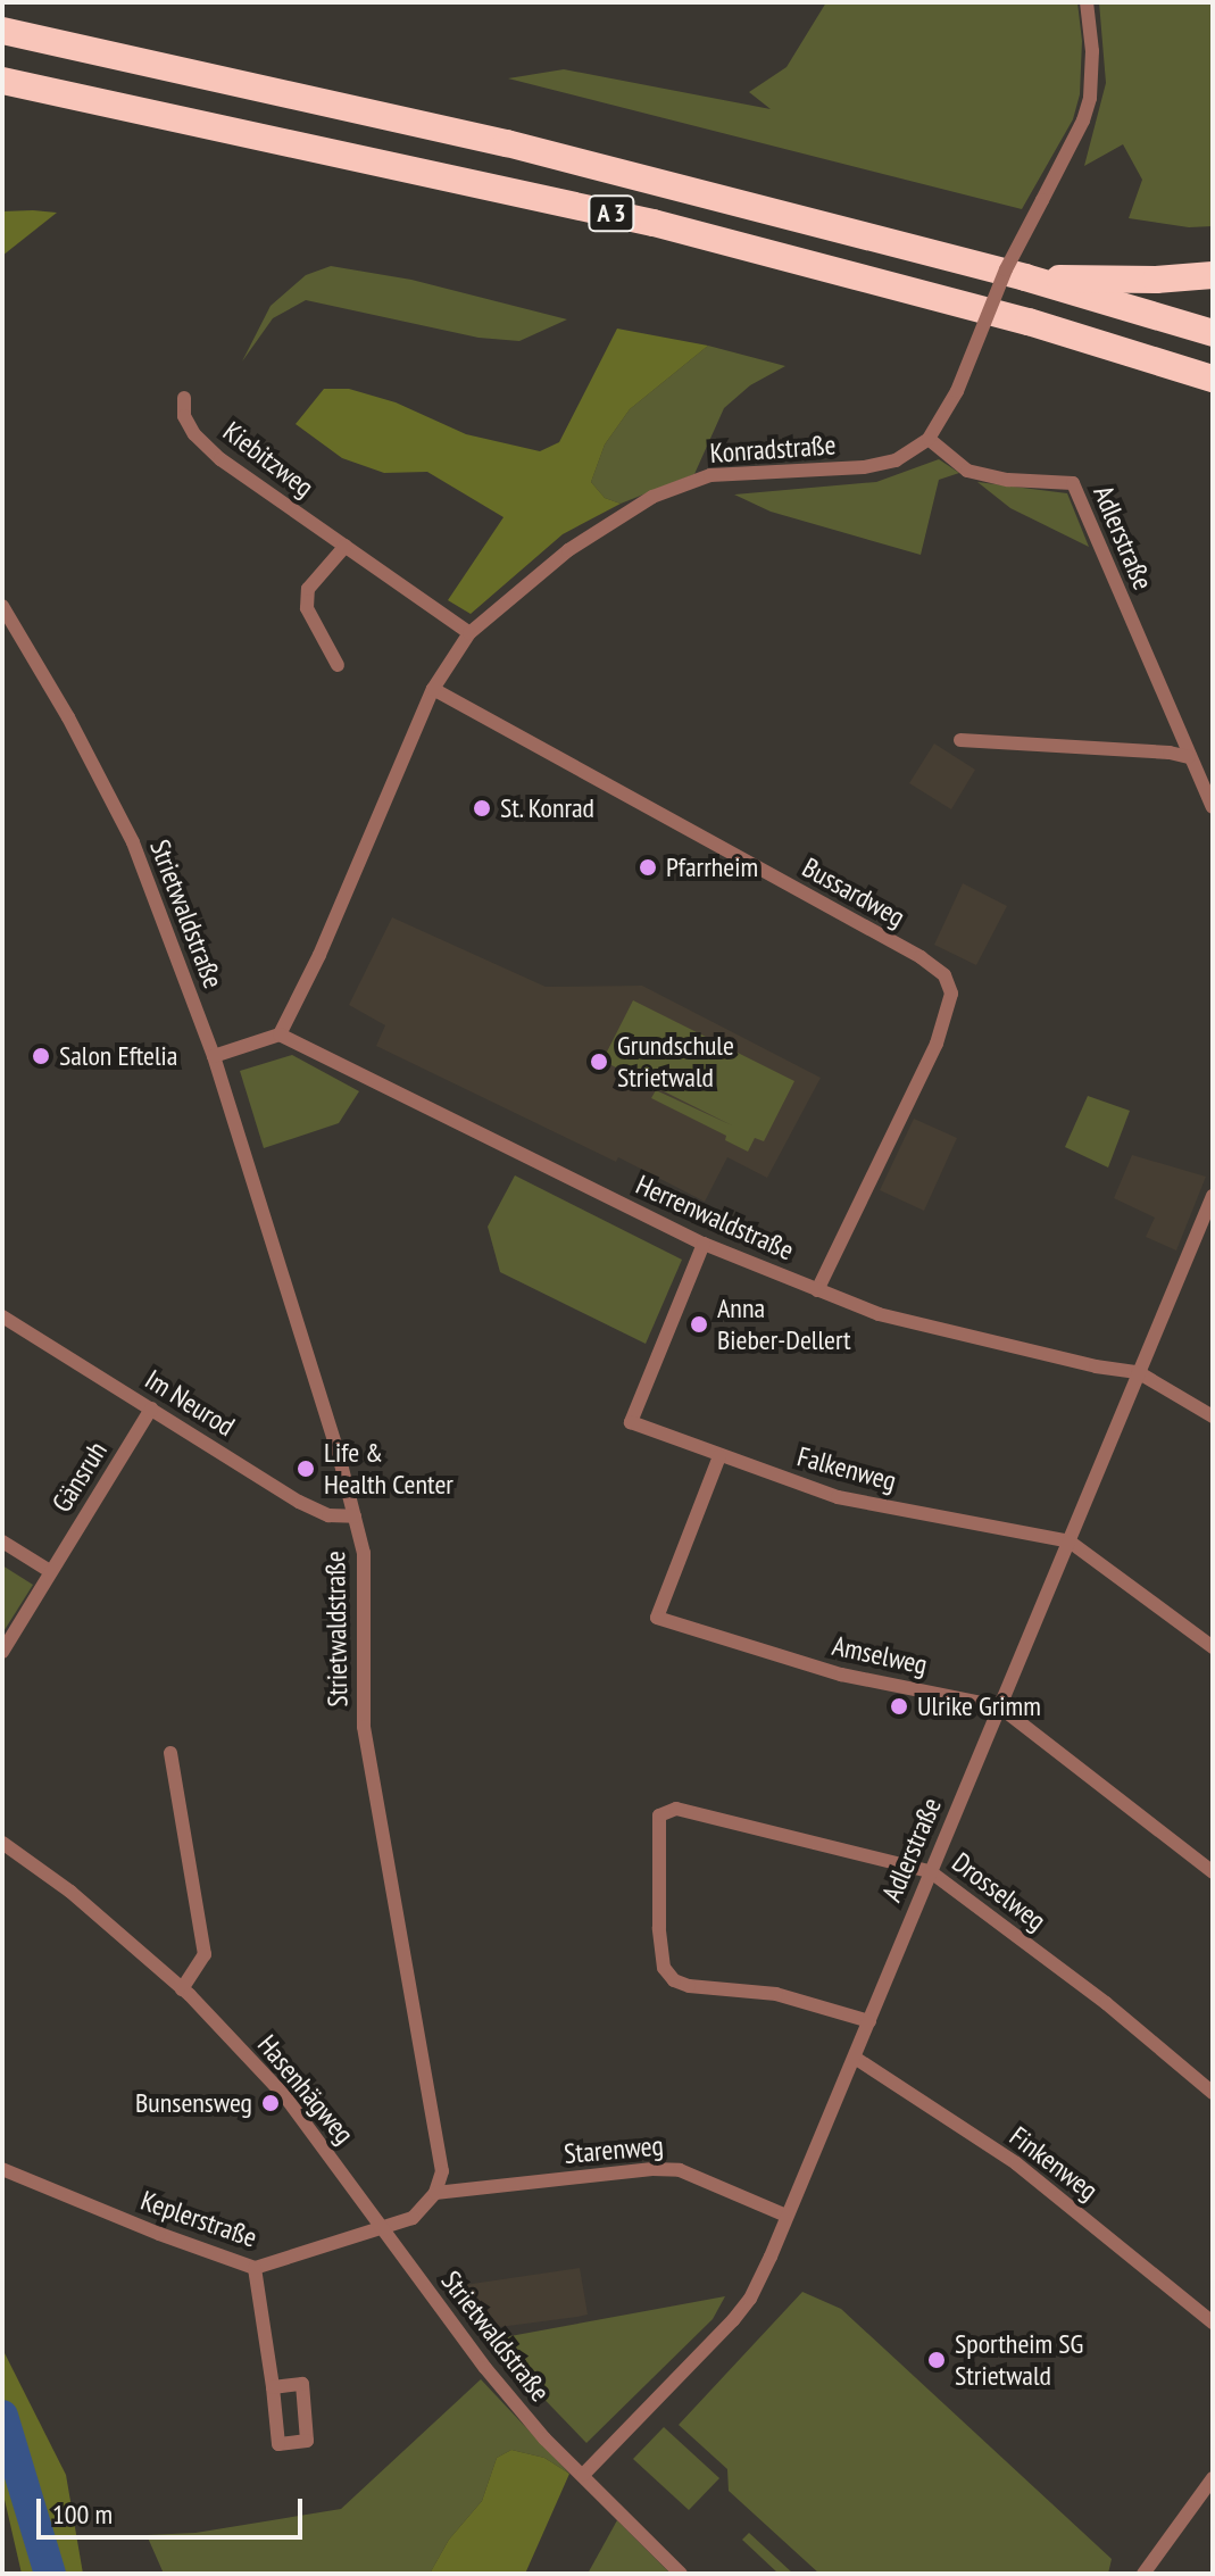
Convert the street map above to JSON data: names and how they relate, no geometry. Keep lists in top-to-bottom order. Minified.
{"streets":{"highway":["A 3"],"street":["Konradstraße","Kiebitzweg","Adlerstraße","Bussardweg","Strietwaldstraße","Herrenwaldstraße","Im Neurod","Falkenweg","Gänsruh","Amselweg","Drosselweg","Hasenhägweg","Starenweg","Finkenweg","Keplerstraße"]},"crossings":[["Konradstraße","Kiebitzweg"],["Konradstraße","Adlerstraße"],["Konradstraße","Bussardweg"],["Konradstraße","Herrenwaldstraße"],["Adlerstraße","Strietwaldstraße"],["Adlerstraße","Herrenwaldstraße"],["Adlerstraße","Falkenweg"],["Adlerstraße","Amselweg"],["Adlerstraße","Drosselweg"],["Adlerstraße","Starenweg"],["Adlerstraße","Finkenweg"],["Bussardweg","Herrenwaldstraße"],["Strietwaldstraße","Im Neurod"],["Strietwaldstraße","Hasenhägweg"],["Strietwaldstraße","Starenweg"],["Strietwaldstraße","Keplerstraße"],["Herrenwaldstraße","Falkenweg"],["Im Neurod","Gänsruh"],["Falkenweg","Amselweg"],["Hasenhägweg","Keplerstraße"]],"places":["St. Konrad","Pfarrheim","Salon Eftelia","Grundschule Strietwald","Anna Bieber-Dellert","Life & Health Center","Ulrike Grimm","Bunsensweg","Sportheim SG Strietwald"],"scale_bar":"100 m"}
